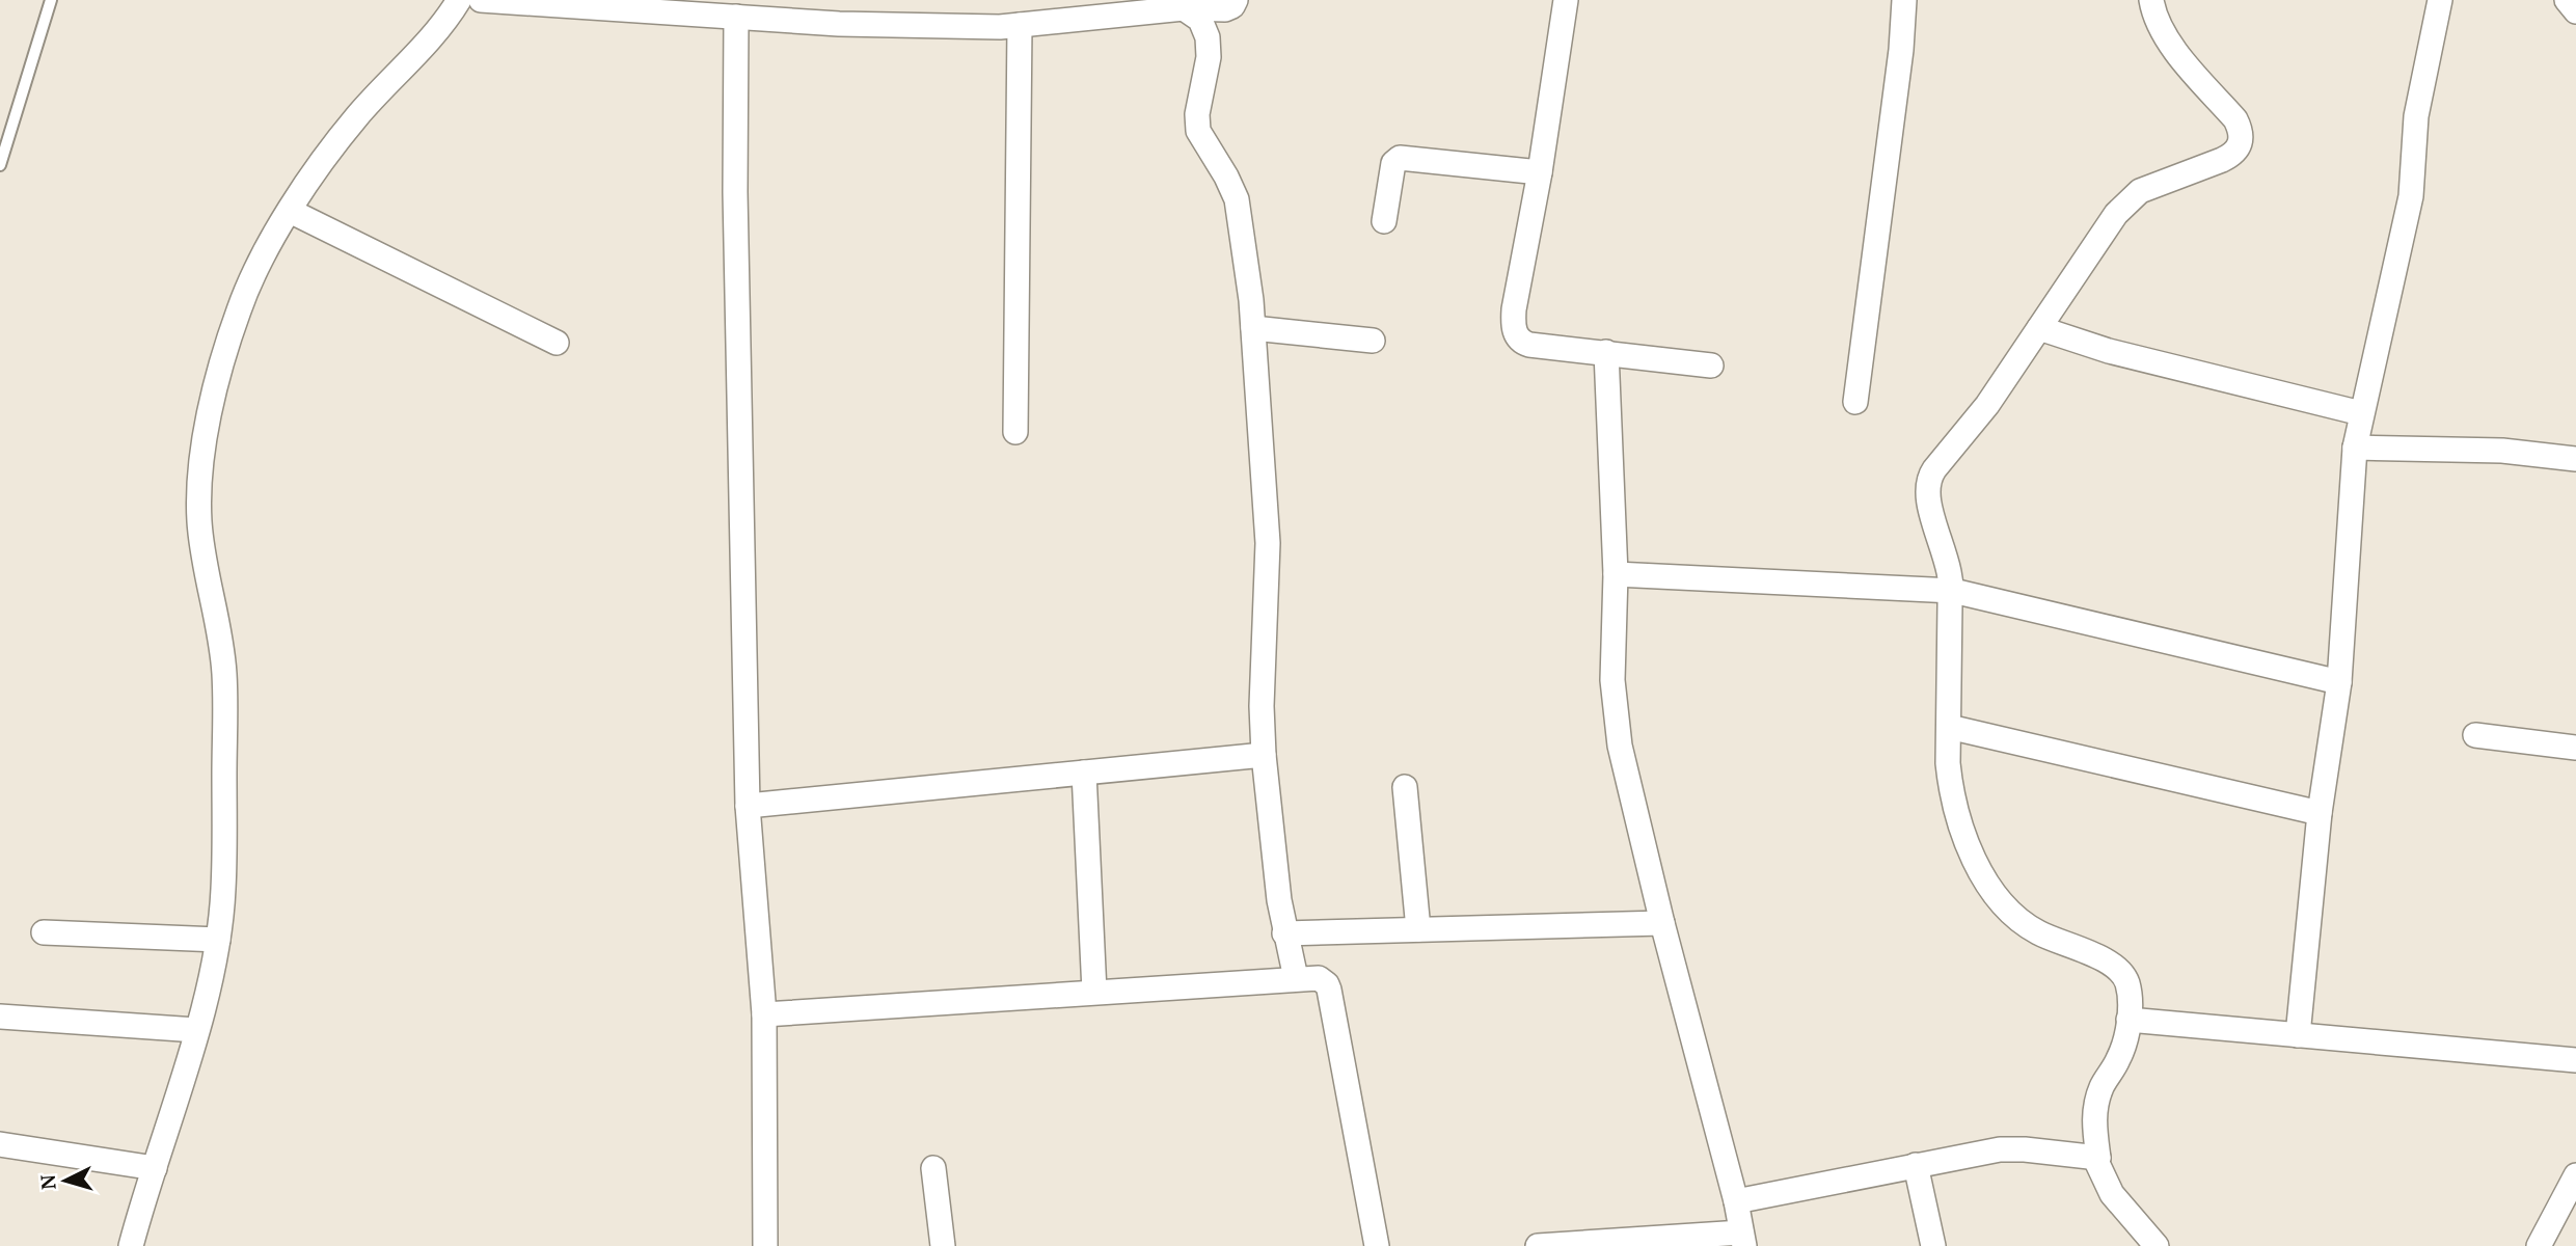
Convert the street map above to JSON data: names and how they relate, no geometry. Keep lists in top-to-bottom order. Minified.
{"north":"left"}
